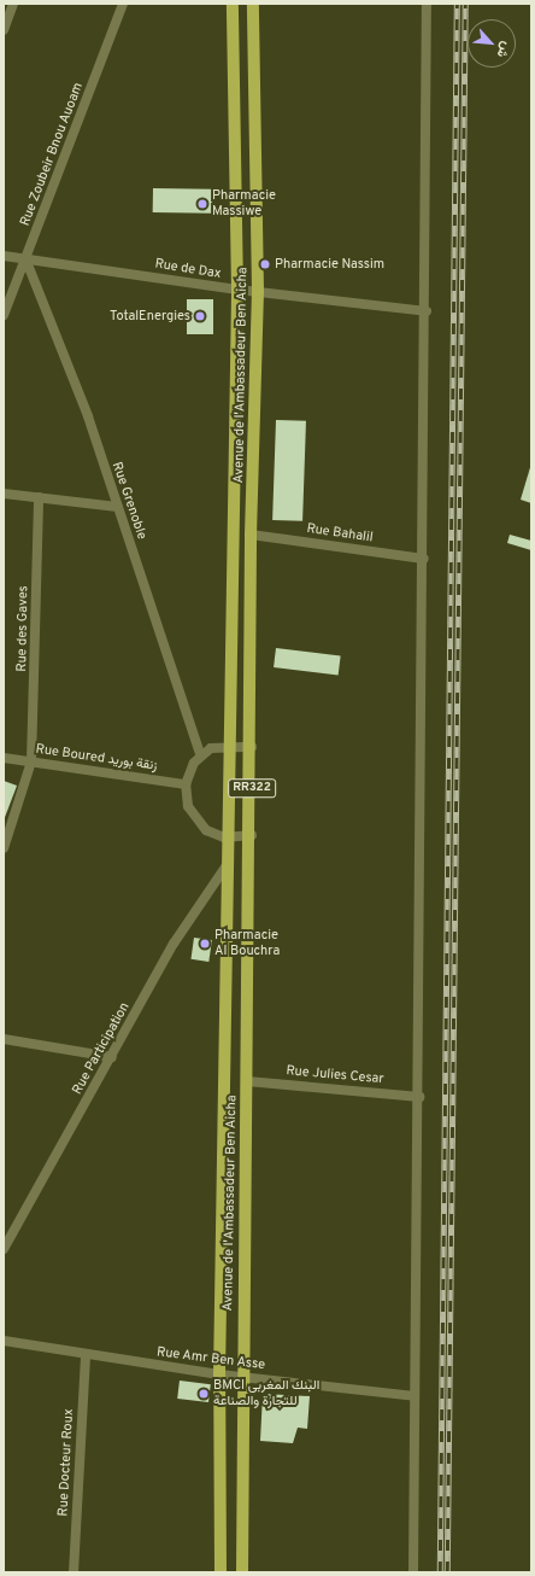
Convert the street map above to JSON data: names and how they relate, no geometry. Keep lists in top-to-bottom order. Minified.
{"streets":{"main road":["Avenue de l'Ambassadeur Ben Aicha","RR322"],"street":["Rue Zoubeir Bnou Auoam","Rue de Dax","Rue Grenoble","Rue Bahalil","Rue des Gaves","Rue Boured زنقة بوريد","Rue Participation","Rue Julies Cesar","Rue Amr Ben Asse","Rue Docteur Roux"]},"crossings":[["Rue Zoubeir Bnou Auoam","Rue de Dax"],["Rue Zoubeir Bnou Auoam","Rue Grenoble"],["Rue de Dax","Avenue de l'Ambassadeur Ben Aicha"],["Rue de Dax","Rue Grenoble"],["Avenue de l'Ambassadeur Ben Aicha","Rue Bahalil"],["Avenue de l'Ambassadeur Ben Aicha","Rue Participation"],["Avenue de l'Ambassadeur Ben Aicha","Rue Julies Cesar"],["Avenue de l'Ambassadeur Ben Aicha","Rue Amr Ben Asse"],["Rue des Gaves","Rue Boured زنقة بوريد"],["Rue Amr Ben Asse","Rue Docteur Roux"]],"places":["Pharmacie Massiwe","Pharmacie Nassim","TotalEnergies","Pharmacie Al Bouchra","BMCI البنك المغربي للتجارة والصناعة"],"north":"bottom right"}
